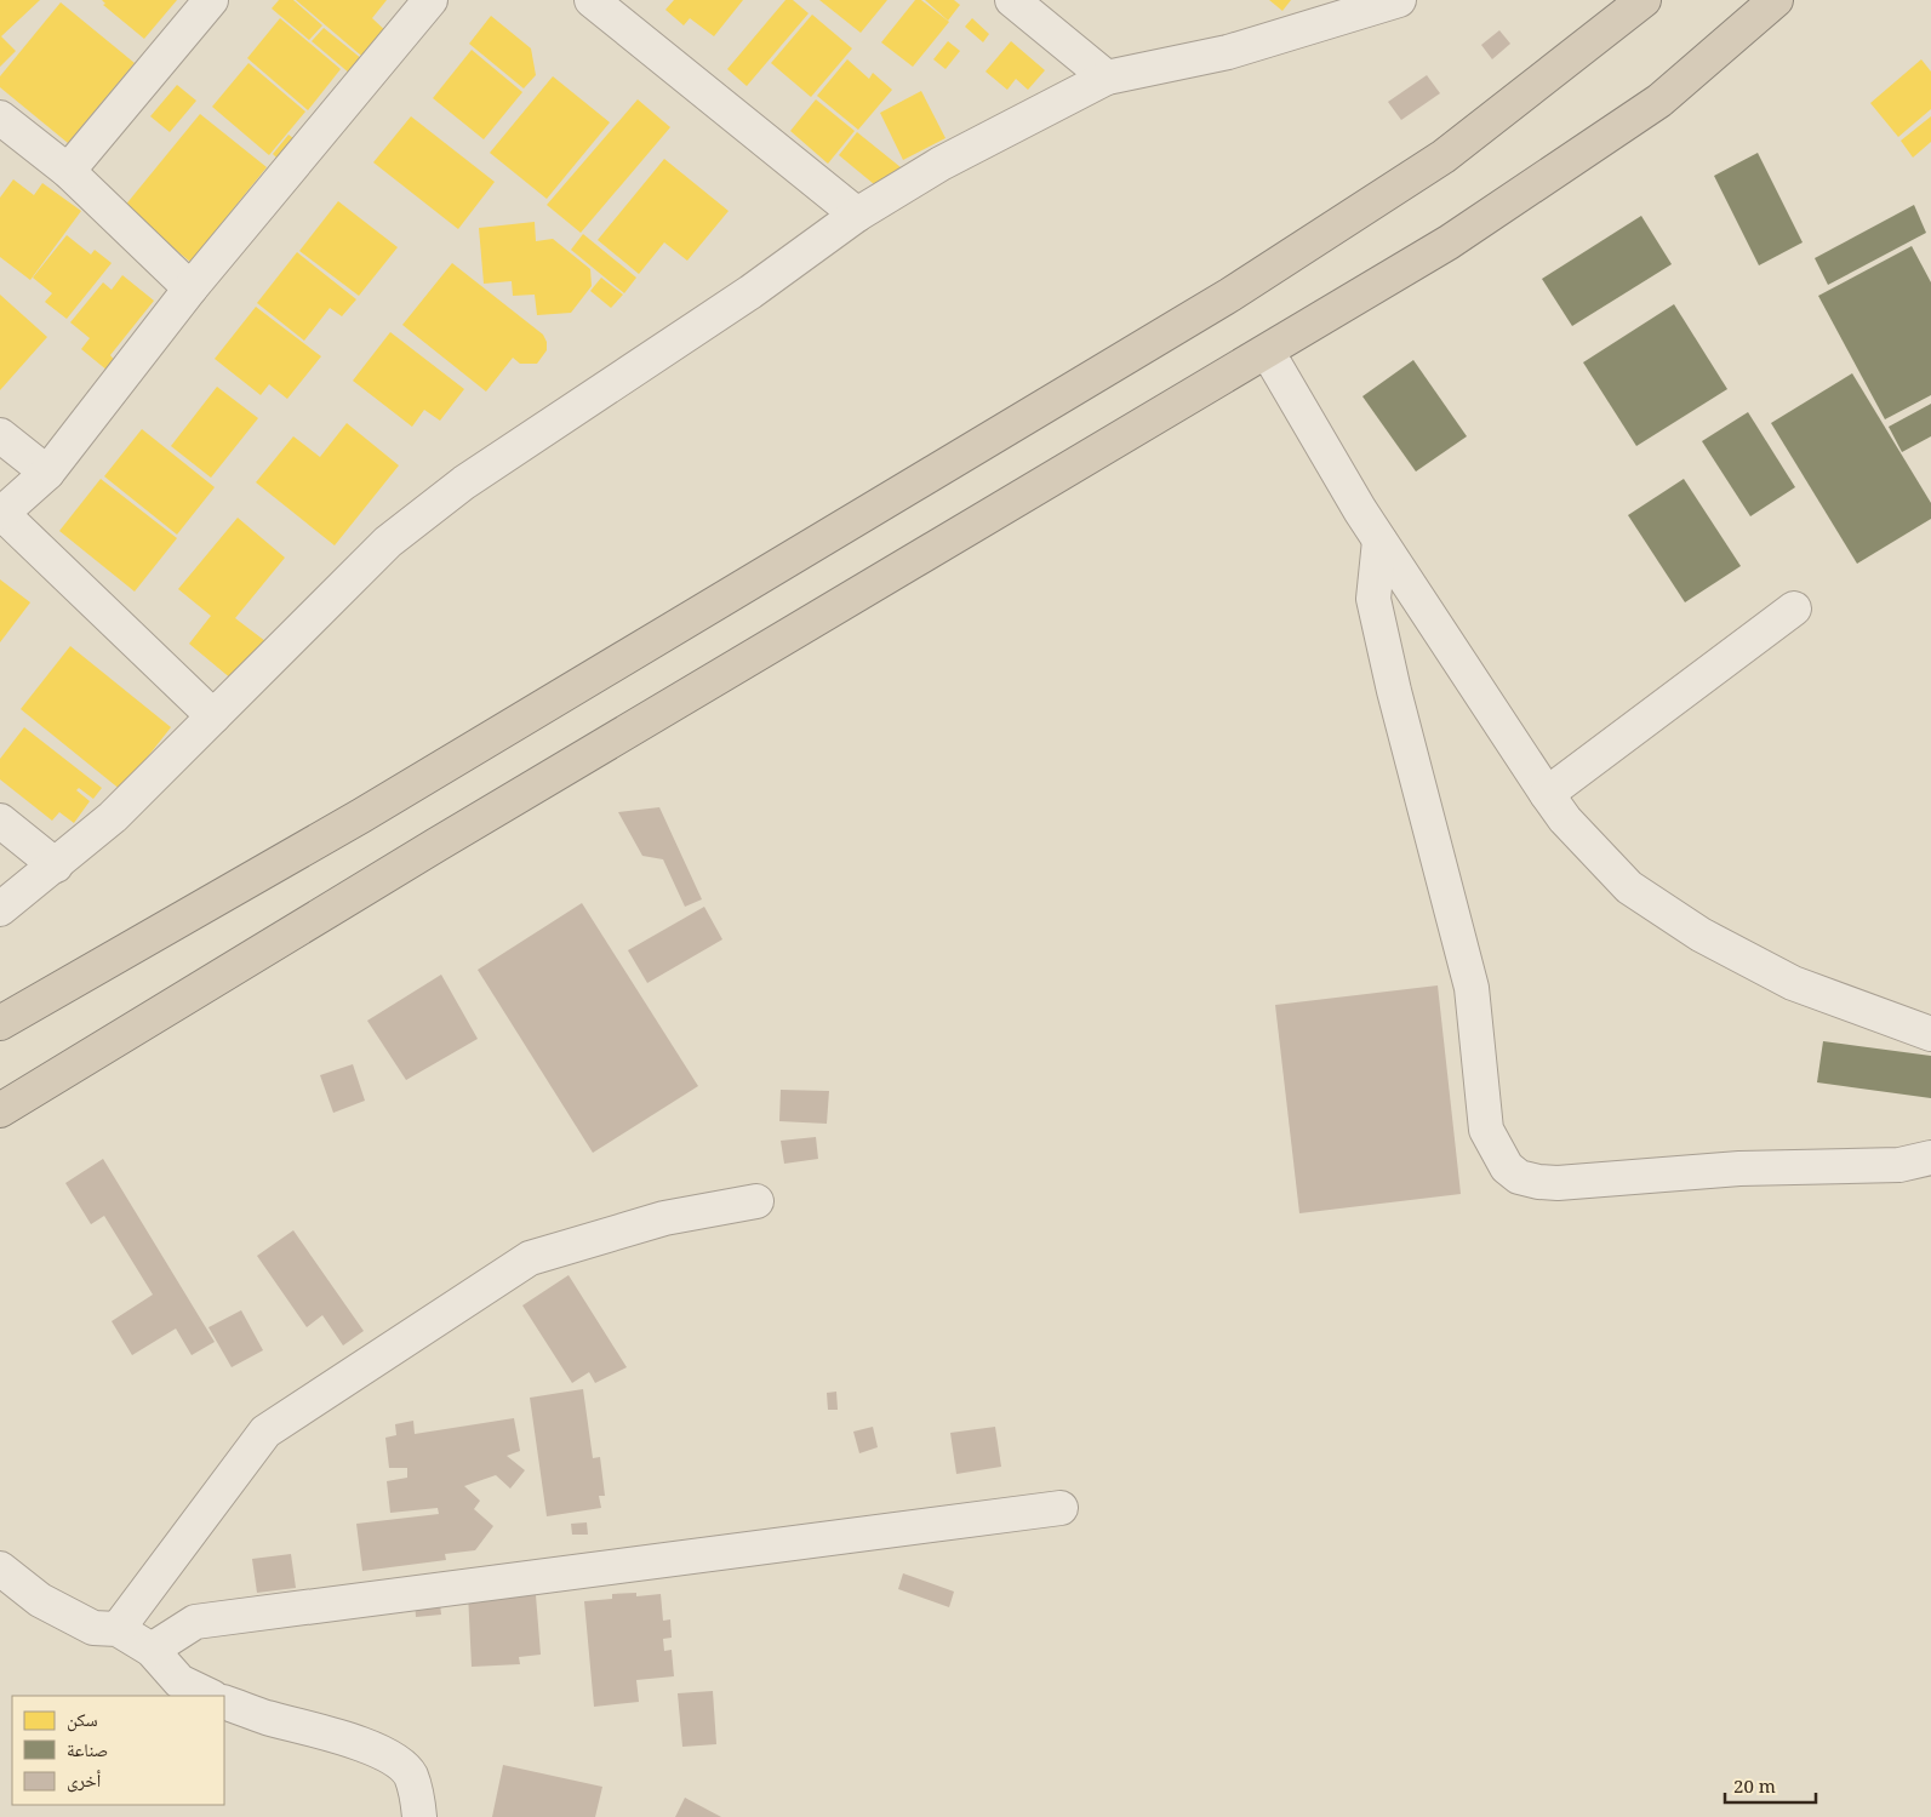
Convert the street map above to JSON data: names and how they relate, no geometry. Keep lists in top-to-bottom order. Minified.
{"legend":["سكن","صناعة","أخرى"],"scale_bar":"20 m"}
